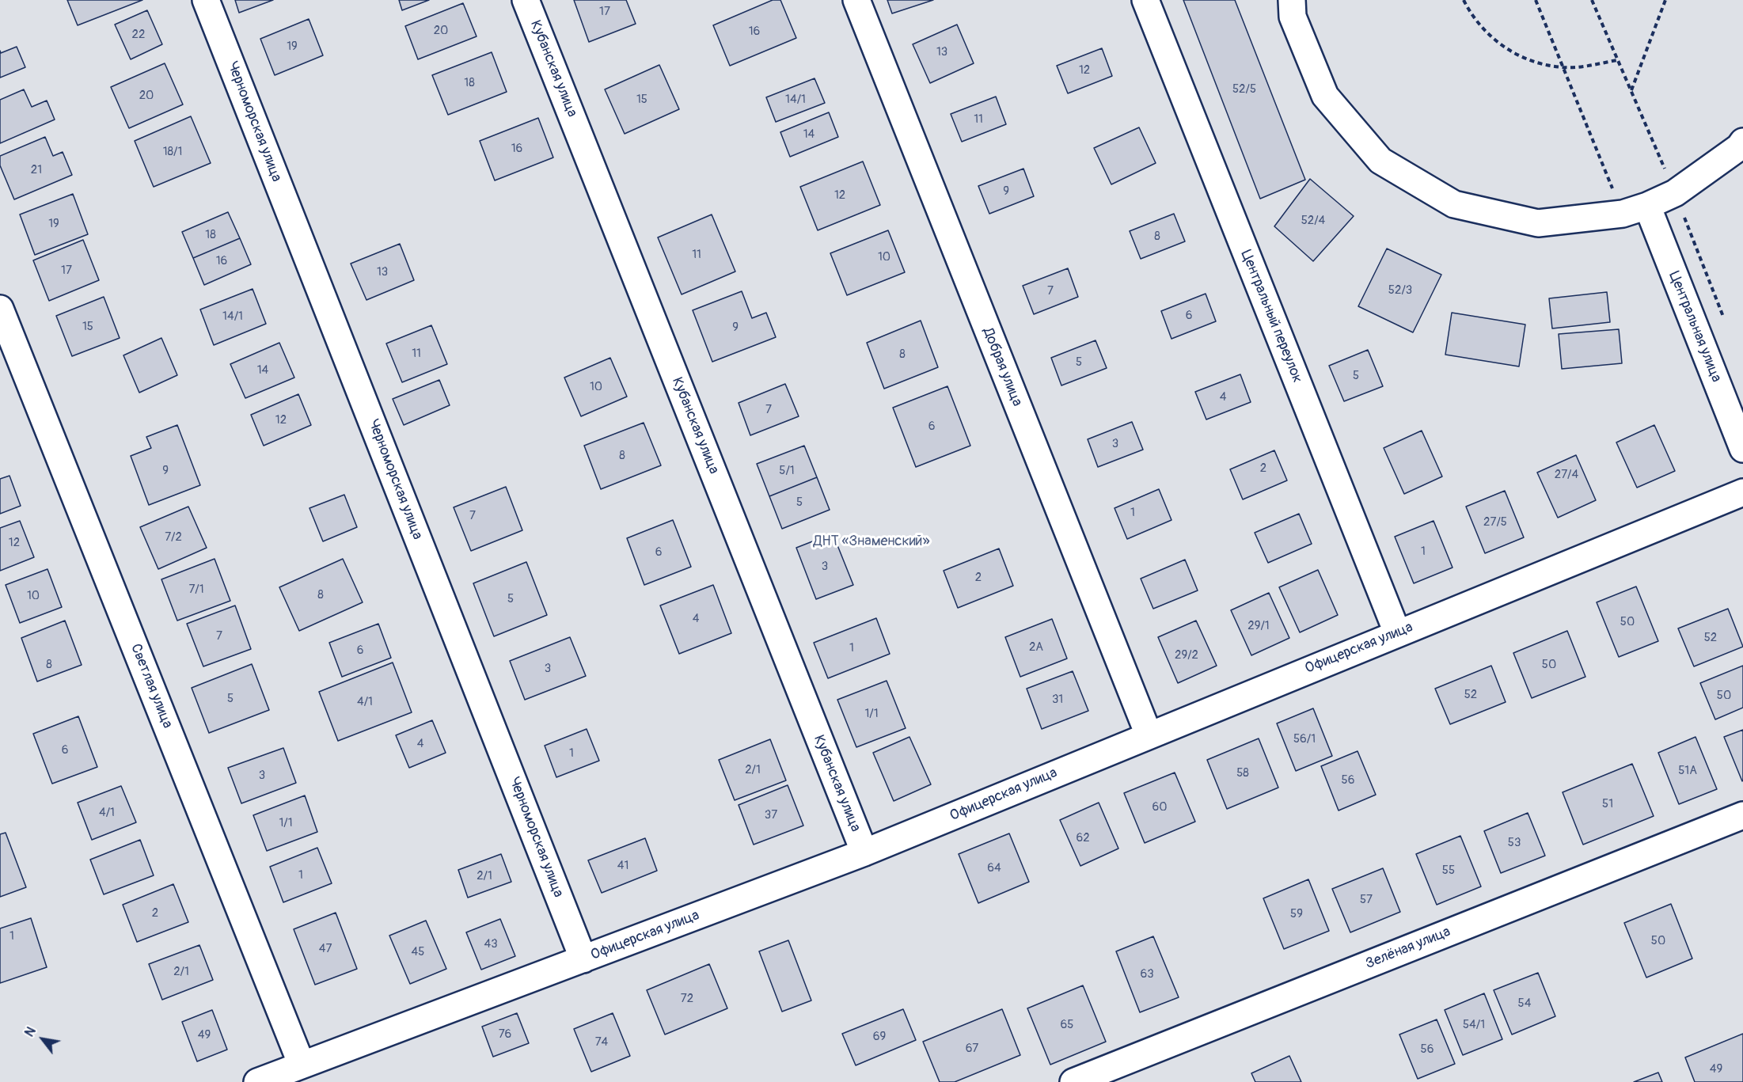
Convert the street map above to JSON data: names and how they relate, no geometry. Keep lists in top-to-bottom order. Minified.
{"streets":{"street":["Кубанская улица","Черноморская улица","Центральный переулок","Центральная улица","Добрая улица","Офицерская улица","Светлая улица","Зелёная улица"]},"crossings":[["Кубанская улица","Офицерская улица"],["Черноморская улица","Офицерская улица"],["Центральный переулок","Офицерская улица"],["Добрая улица","Офицерская улица"],["Офицерская улица","Светлая улица"]],"parks":["ДНТ «Знаменский»"],"house_numbers":["17","20","16","22","19","13","12","18","52/5","20","15","14/1","11","14","16","18/1","21","9","12","52/4","19","18","8","11","10","16","17","13","52/3","7","6","14/1","15","9","11","8","5","14","5","10","4","7","12","6","3","8","2","9","5/1","27/4","5","1","7","27/5","7/2","12","1","6","3","2","7/1","8","10","5","4","50","29/1","7","52","2А","1","6","29/2","8","50","3","52","50","5","31","4/1","1/1","56/1","4","6","1","2/1","51А","58","3","56","51","60","4/1","37","1/1","62","53","41","64","55","1","2/1","57","2","59","1","50","43","47","45","2/1","63","72","54","65","54/1","76","49","69","74","67","56","49"],"north":"top left"}
